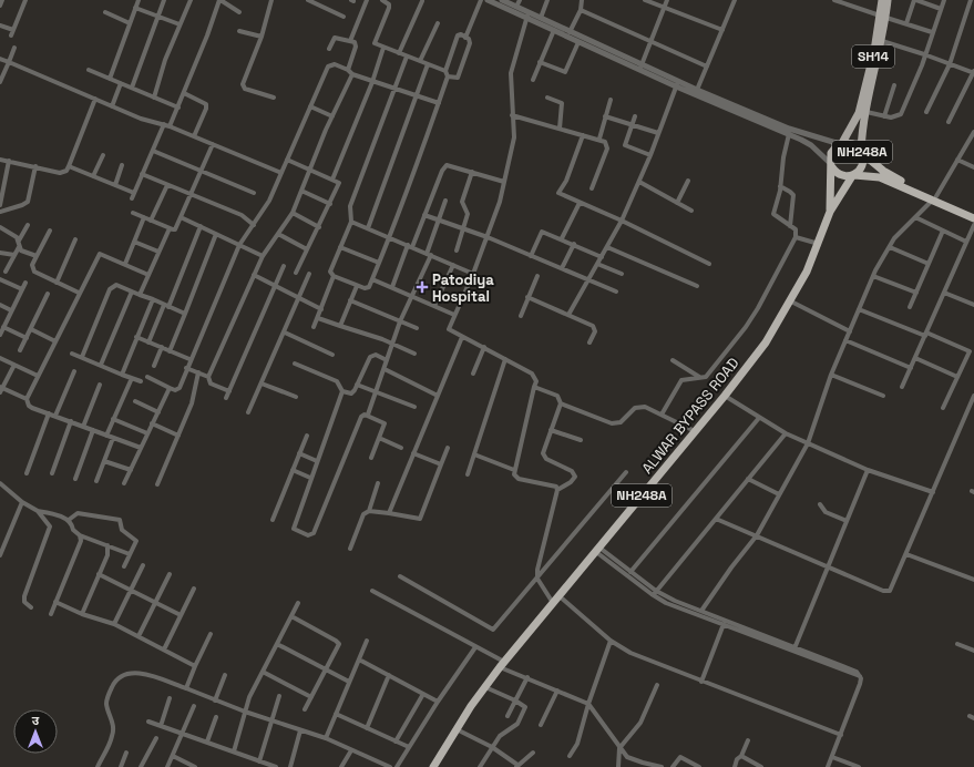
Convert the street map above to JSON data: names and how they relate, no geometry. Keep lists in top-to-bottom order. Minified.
{"streets":{"highway":["NH248A","ALWAR BYPASS ROAD"],"main road":["SH14"]},"crossings":[["SH14","NH248A"],["NH248A","ALWAR BYPASS ROAD"]],"places":{"health":["Patodiya Hospital"]},"north":"top"}
